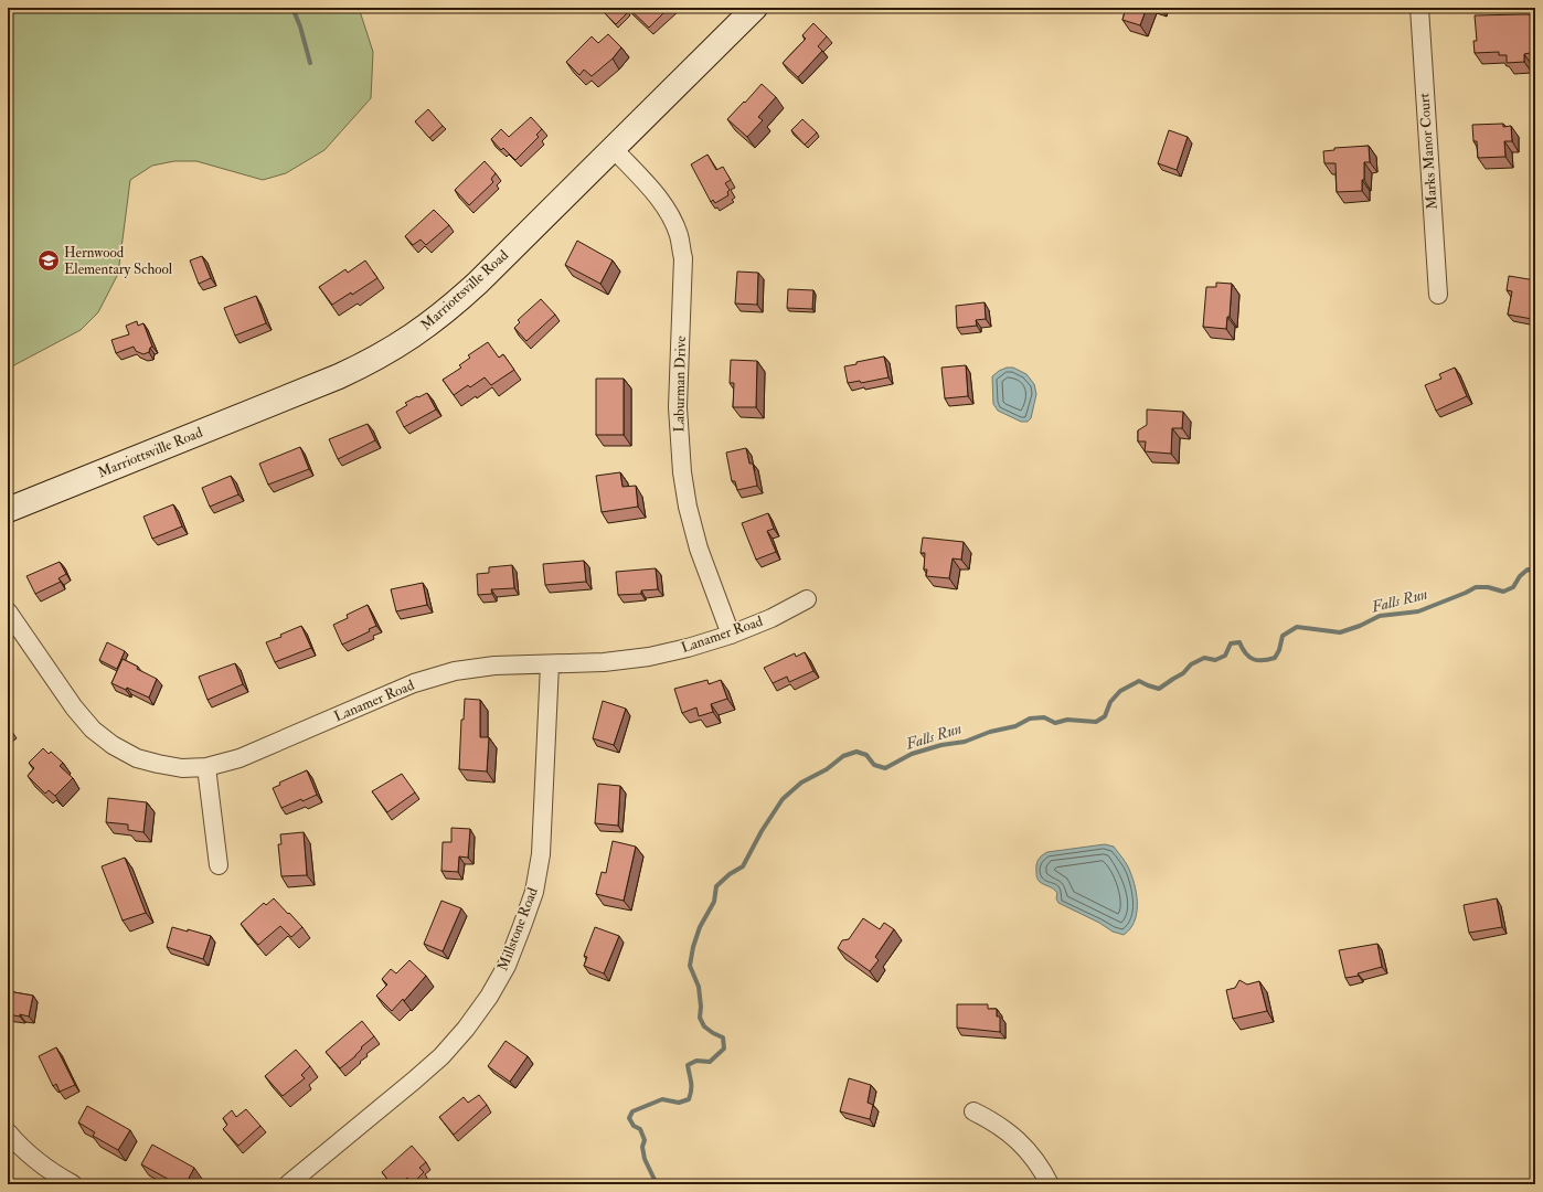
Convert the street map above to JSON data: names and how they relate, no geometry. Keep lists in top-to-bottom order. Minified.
{"streets":{"main road":["Marriottsville Road"],"street":["Marks Manor Court","Laburman Drive","Lanamer Road","Millstone Road"]},"crossings":[["Marriottsville Road","Laburman Drive"],["Laburman Drive","Lanamer Road"],["Lanamer Road","Millstone Road"]],"water":["Falls Run"],"places":{"school or university":["Hernwood Elementary School"]}}
